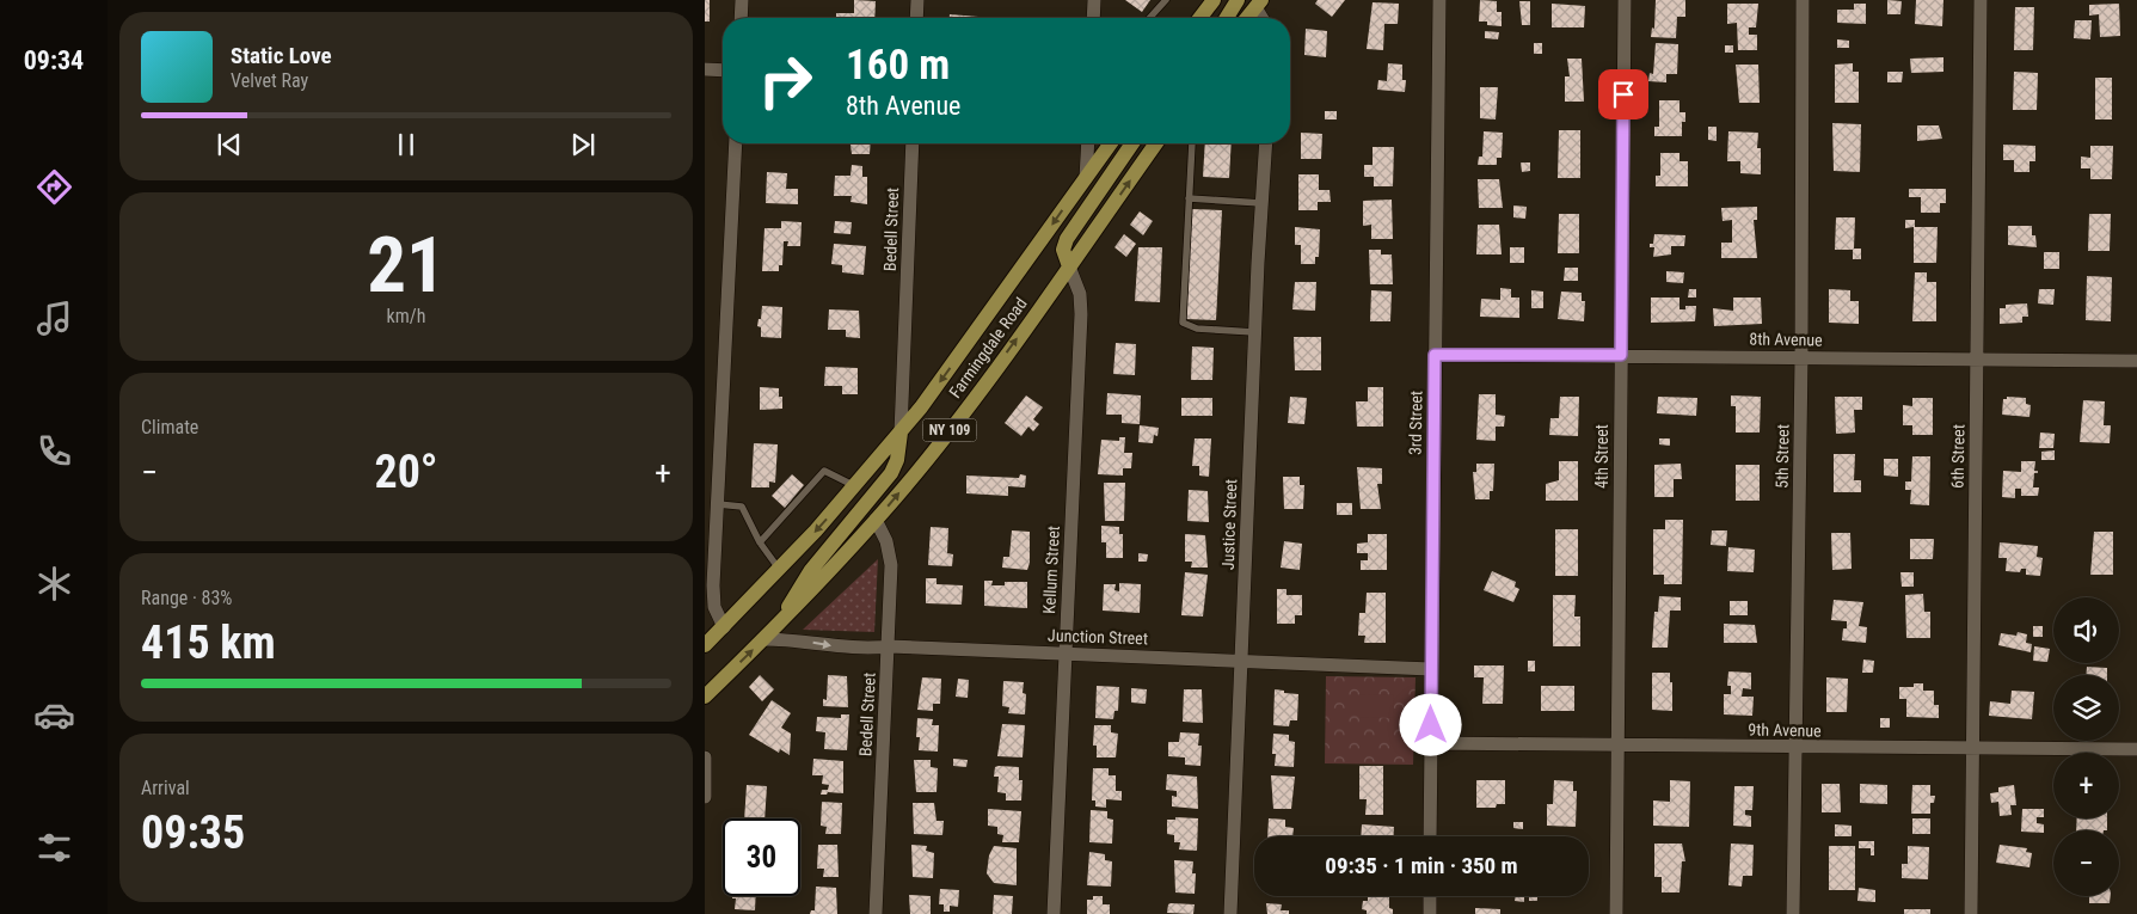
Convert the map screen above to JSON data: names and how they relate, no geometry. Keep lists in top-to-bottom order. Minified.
{"streets":{"main road":["Farmingdale Road","NY 109"],"street":["Bedell Street","8th Avenue","3rd Street","4th Street","5th Street","6th Street","Justice Street","Kellum Street","Junction Street","9th Avenue"]},"crossings":[["Bedell Street","Farmingdale Road"],["Bedell Street","Junction Street"],["8th Avenue","3rd Street"],["8th Avenue","4th Street"],["8th Avenue","5th Street"],["8th Avenue","6th Street"],["Farmingdale Road","Kellum Street"],["Farmingdale Road","Junction Street"],["3rd Street","Junction Street"],["3rd Street","9th Avenue"],["4th Street","9th Avenue"],["5th Street","9th Avenue"],["6th Street","9th Avenue"],["Justice Street","Junction Street"],["Kellum Street","Junction Street"]],"page":{"tabs":"09:34","turn":["160 m","8th Avenue"],"song":["Static Love","Velvet Ray"],"tile":[["21","km/h"],"Climate",["Range · 83%","415 km"],["Arrival","09:35"]],"heat":["−","20°","+"],"map_buttons":["+","−"],"limit":"30","trip":"09:35 · 1 min · 350 m"}}
